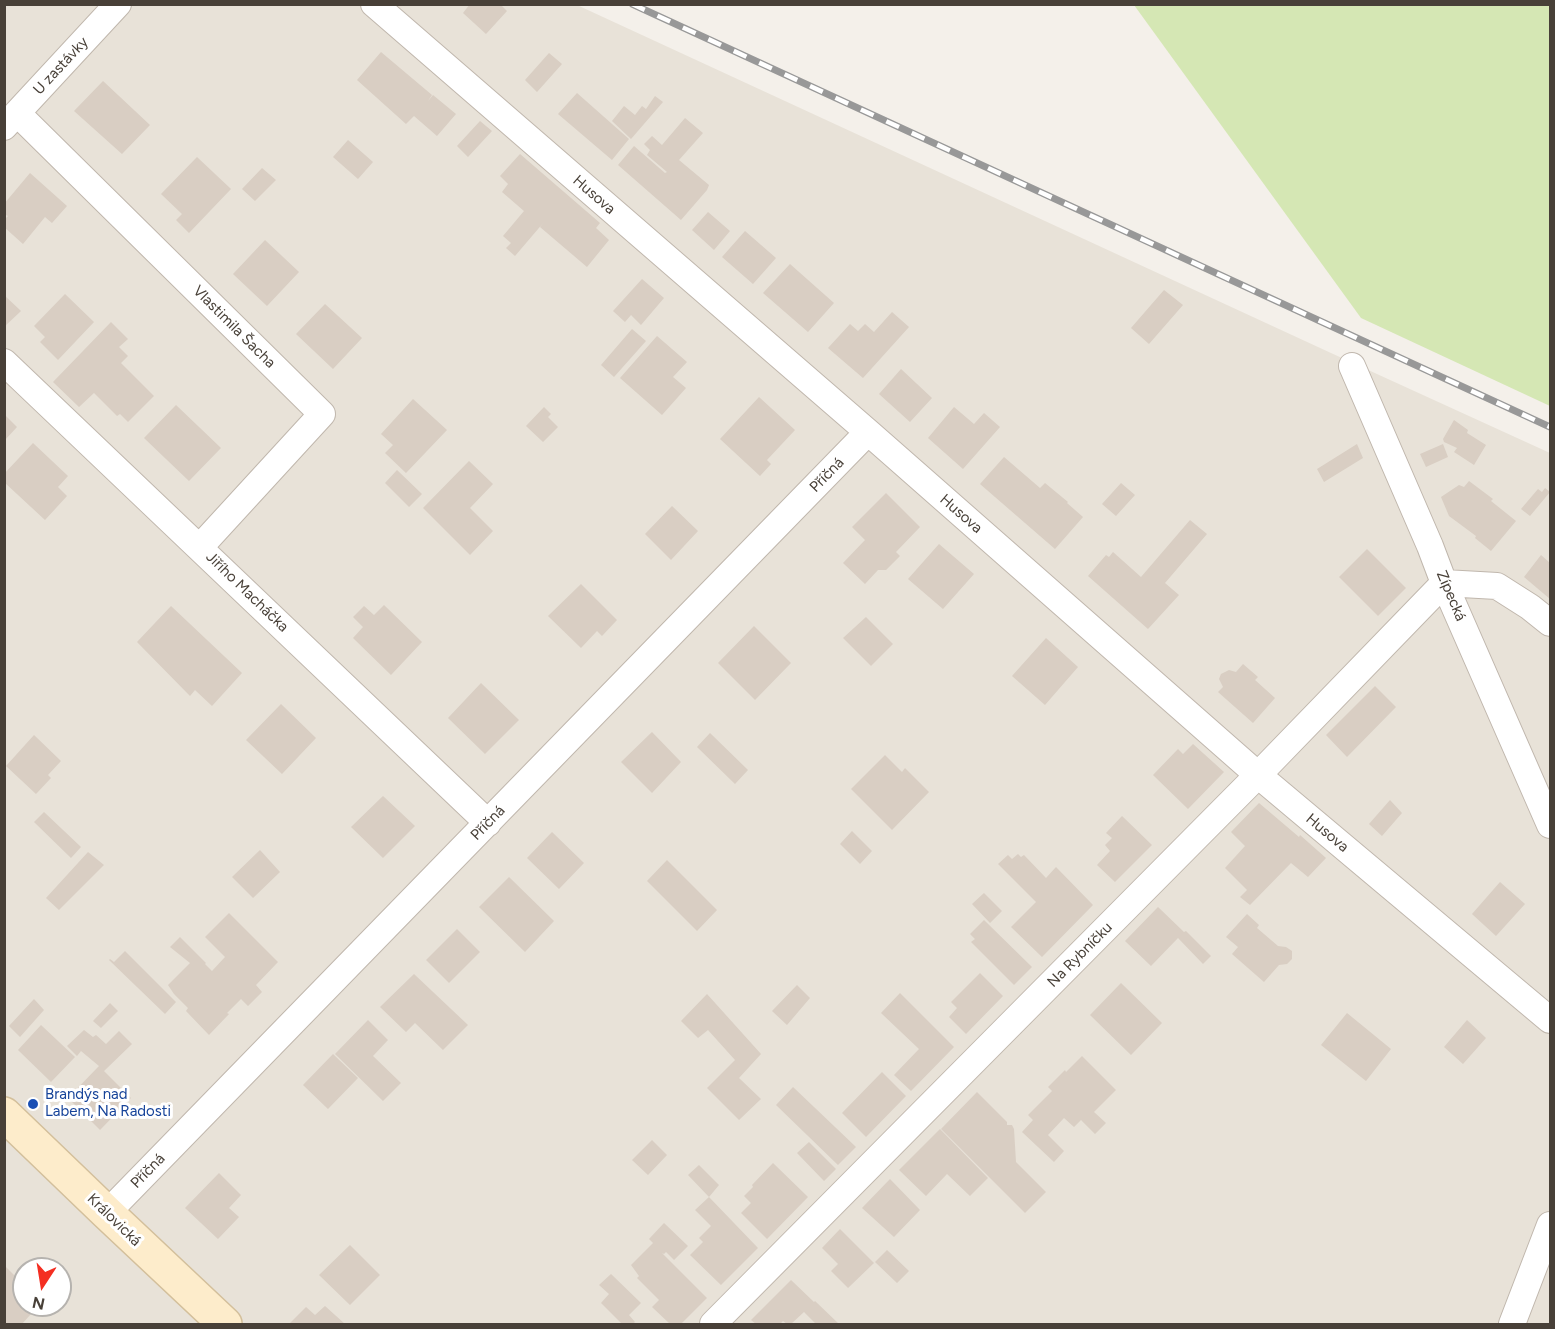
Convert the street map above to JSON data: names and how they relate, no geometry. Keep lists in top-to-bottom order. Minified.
{"streets":{"main road":["Královická"],"street":["U zastávky","Husova","Vlastimila Šacha","Příčná","Jiřího Macháčka","Zípecká","Na Rybníčku"]},"crossings":[["U zastávky","Vlastimila Šacha"],["Husova","Příčná"],["Husova","Na Rybníčku"],["Vlastimila Šacha","Jiřího Macháčka"],["Příčná","Jiřího Macháčka"],["Příčná","Královická"],["Zípecká","Na Rybníčku"]],"places":["Brandýs nad Labem, Na Radosti"],"north":"bottom"}
